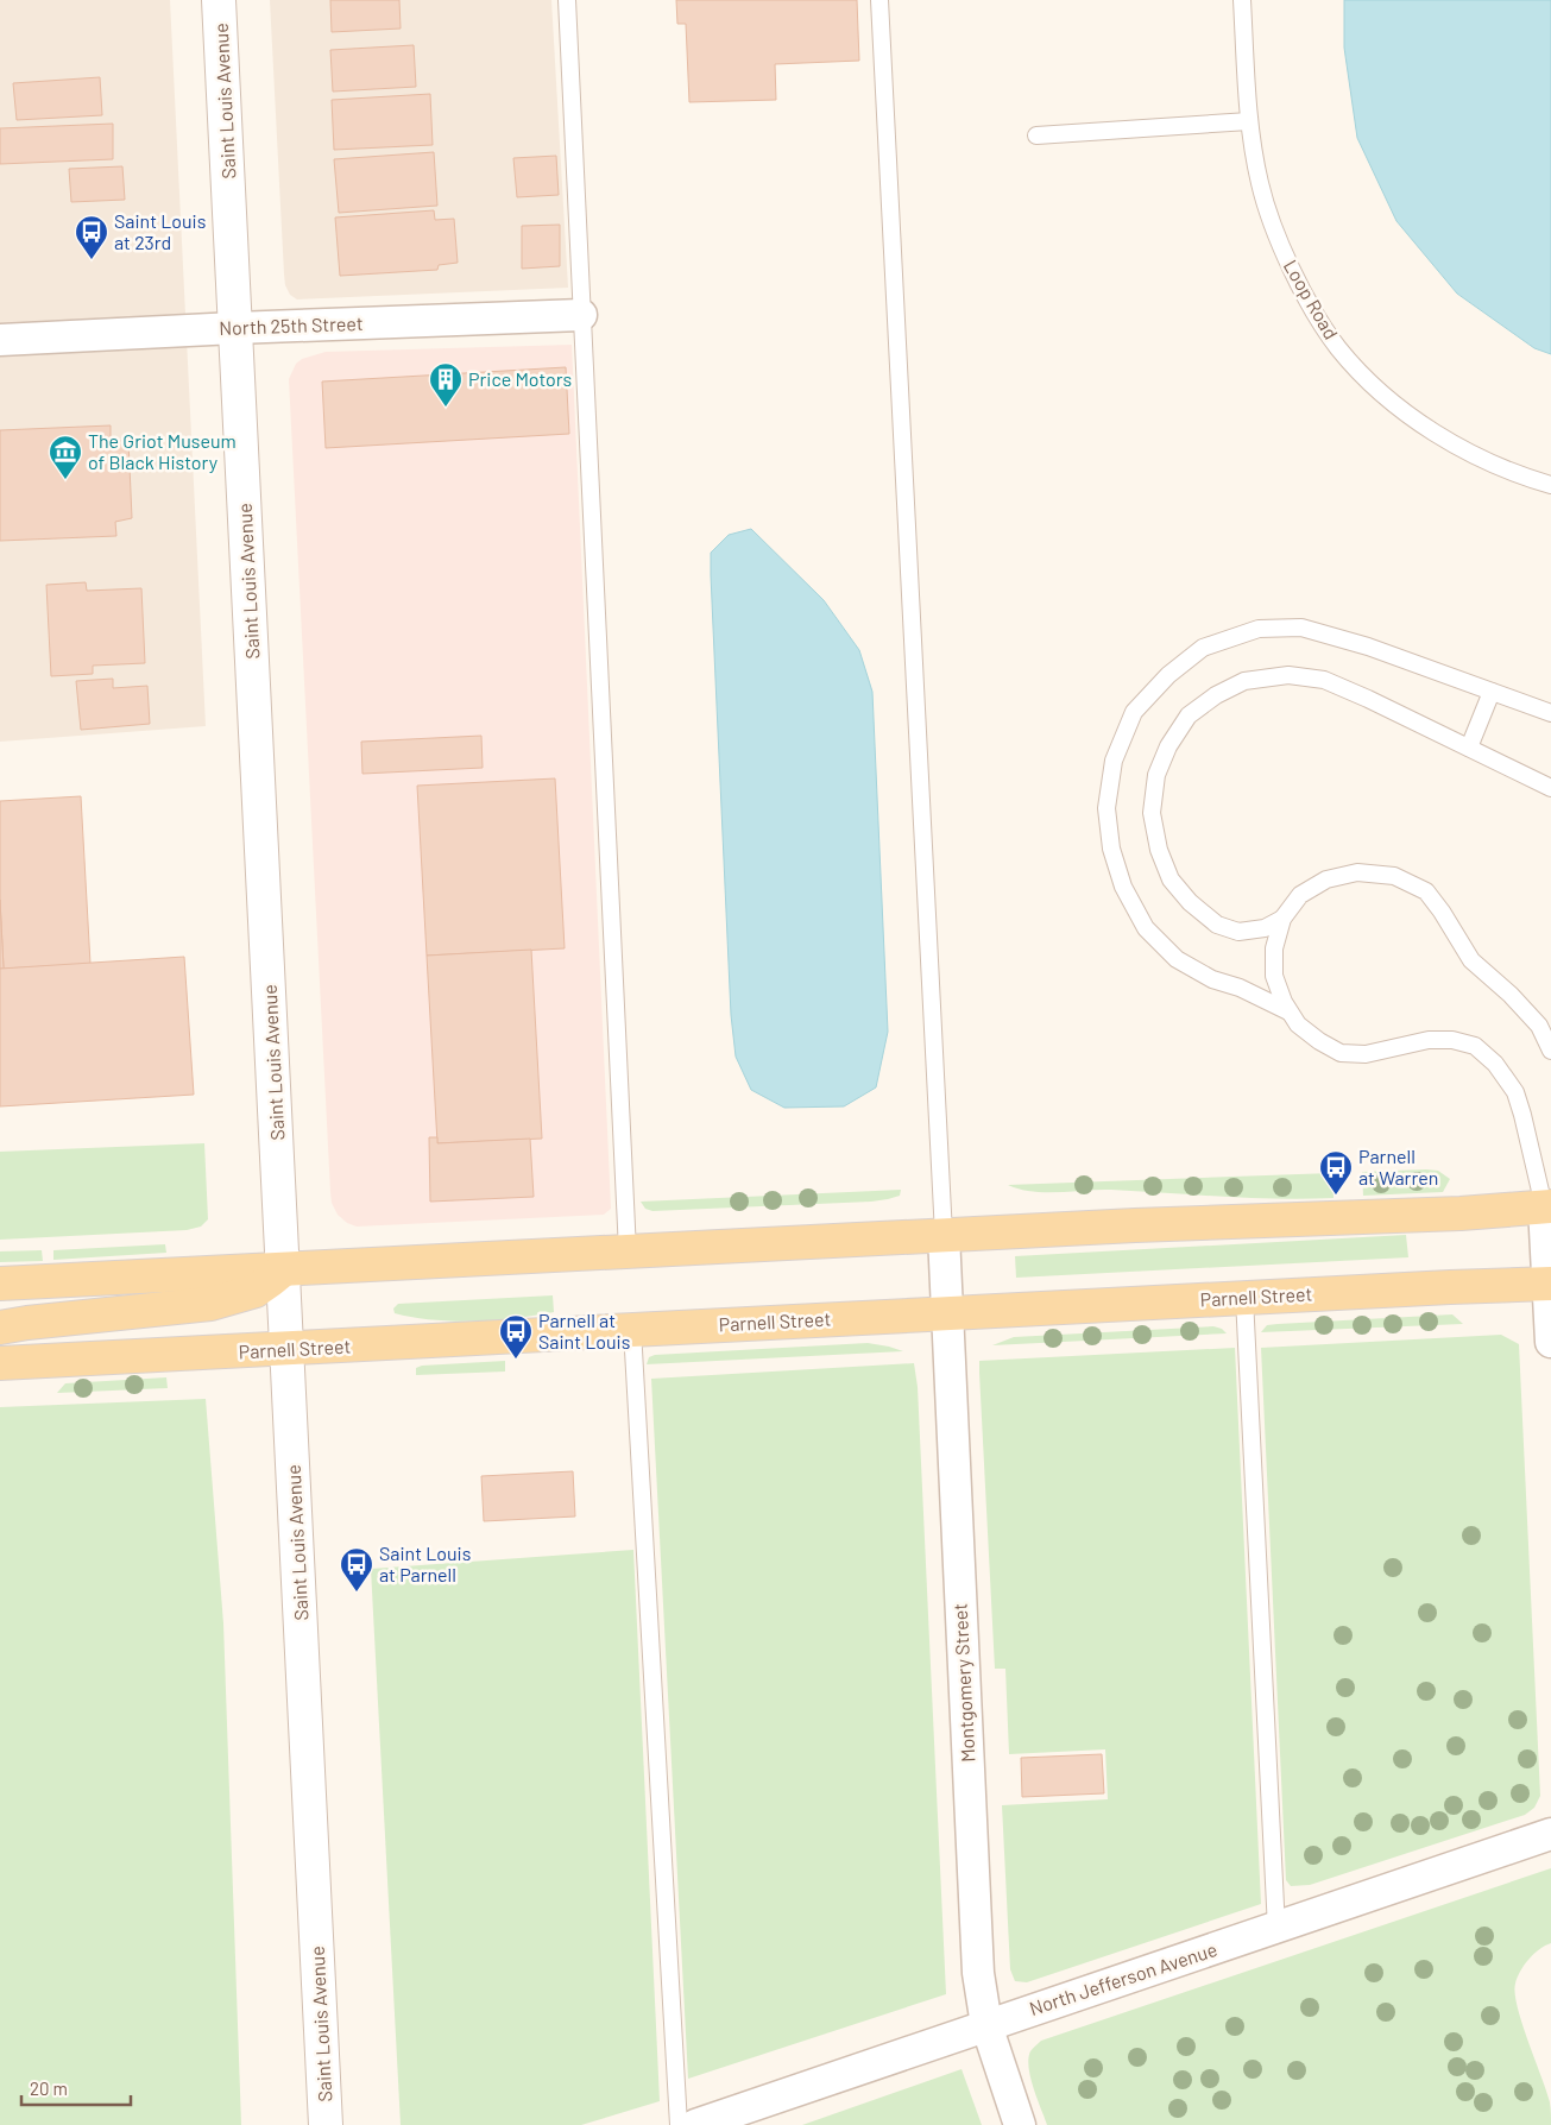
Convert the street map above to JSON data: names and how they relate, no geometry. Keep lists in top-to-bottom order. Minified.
{"streets":{"main road":["Parnell Street"],"street":["Saint Louis Avenue","North 25th Street","Montgomery Street","North Jefferson Avenue"],"lane":["Loop Road"]},"crossings":[["Saint Louis Avenue","North 25th Street"],["Saint Louis Avenue","Parnell Street"],["Parnell Street","Montgomery Street"],["Montgomery Street","North Jefferson Avenue"]],"places":{"bus stop":["Saint Louis at 23rd","Parnell at Warren","Parnell at Saint Louis","Saint Louis at Parnell"],"building":["Price Motors"],"museum":["The Griot Museum of Black History"]},"scale_bar":"20 m"}
